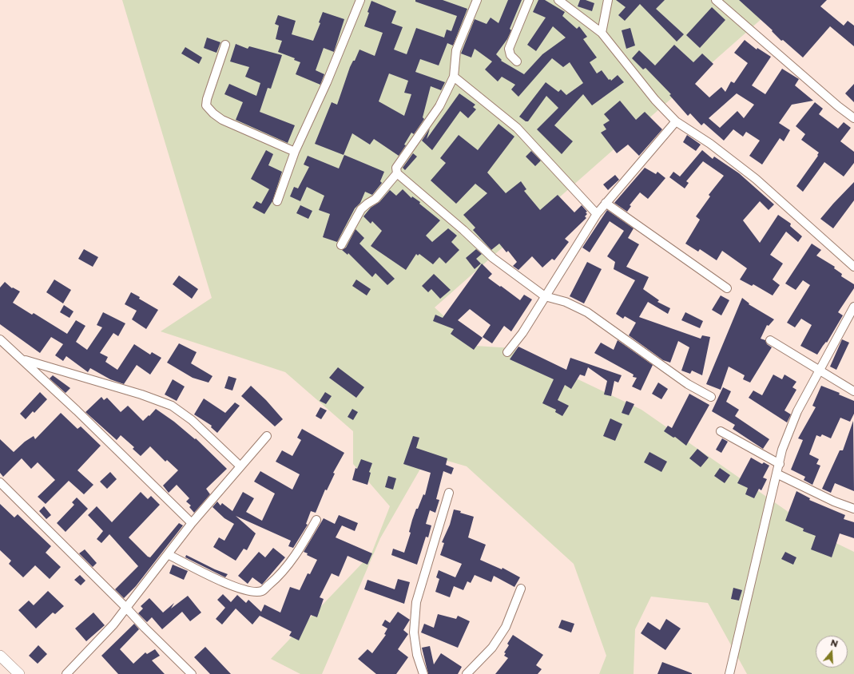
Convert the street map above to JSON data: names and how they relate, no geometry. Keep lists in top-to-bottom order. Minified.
{"north":"top"}
